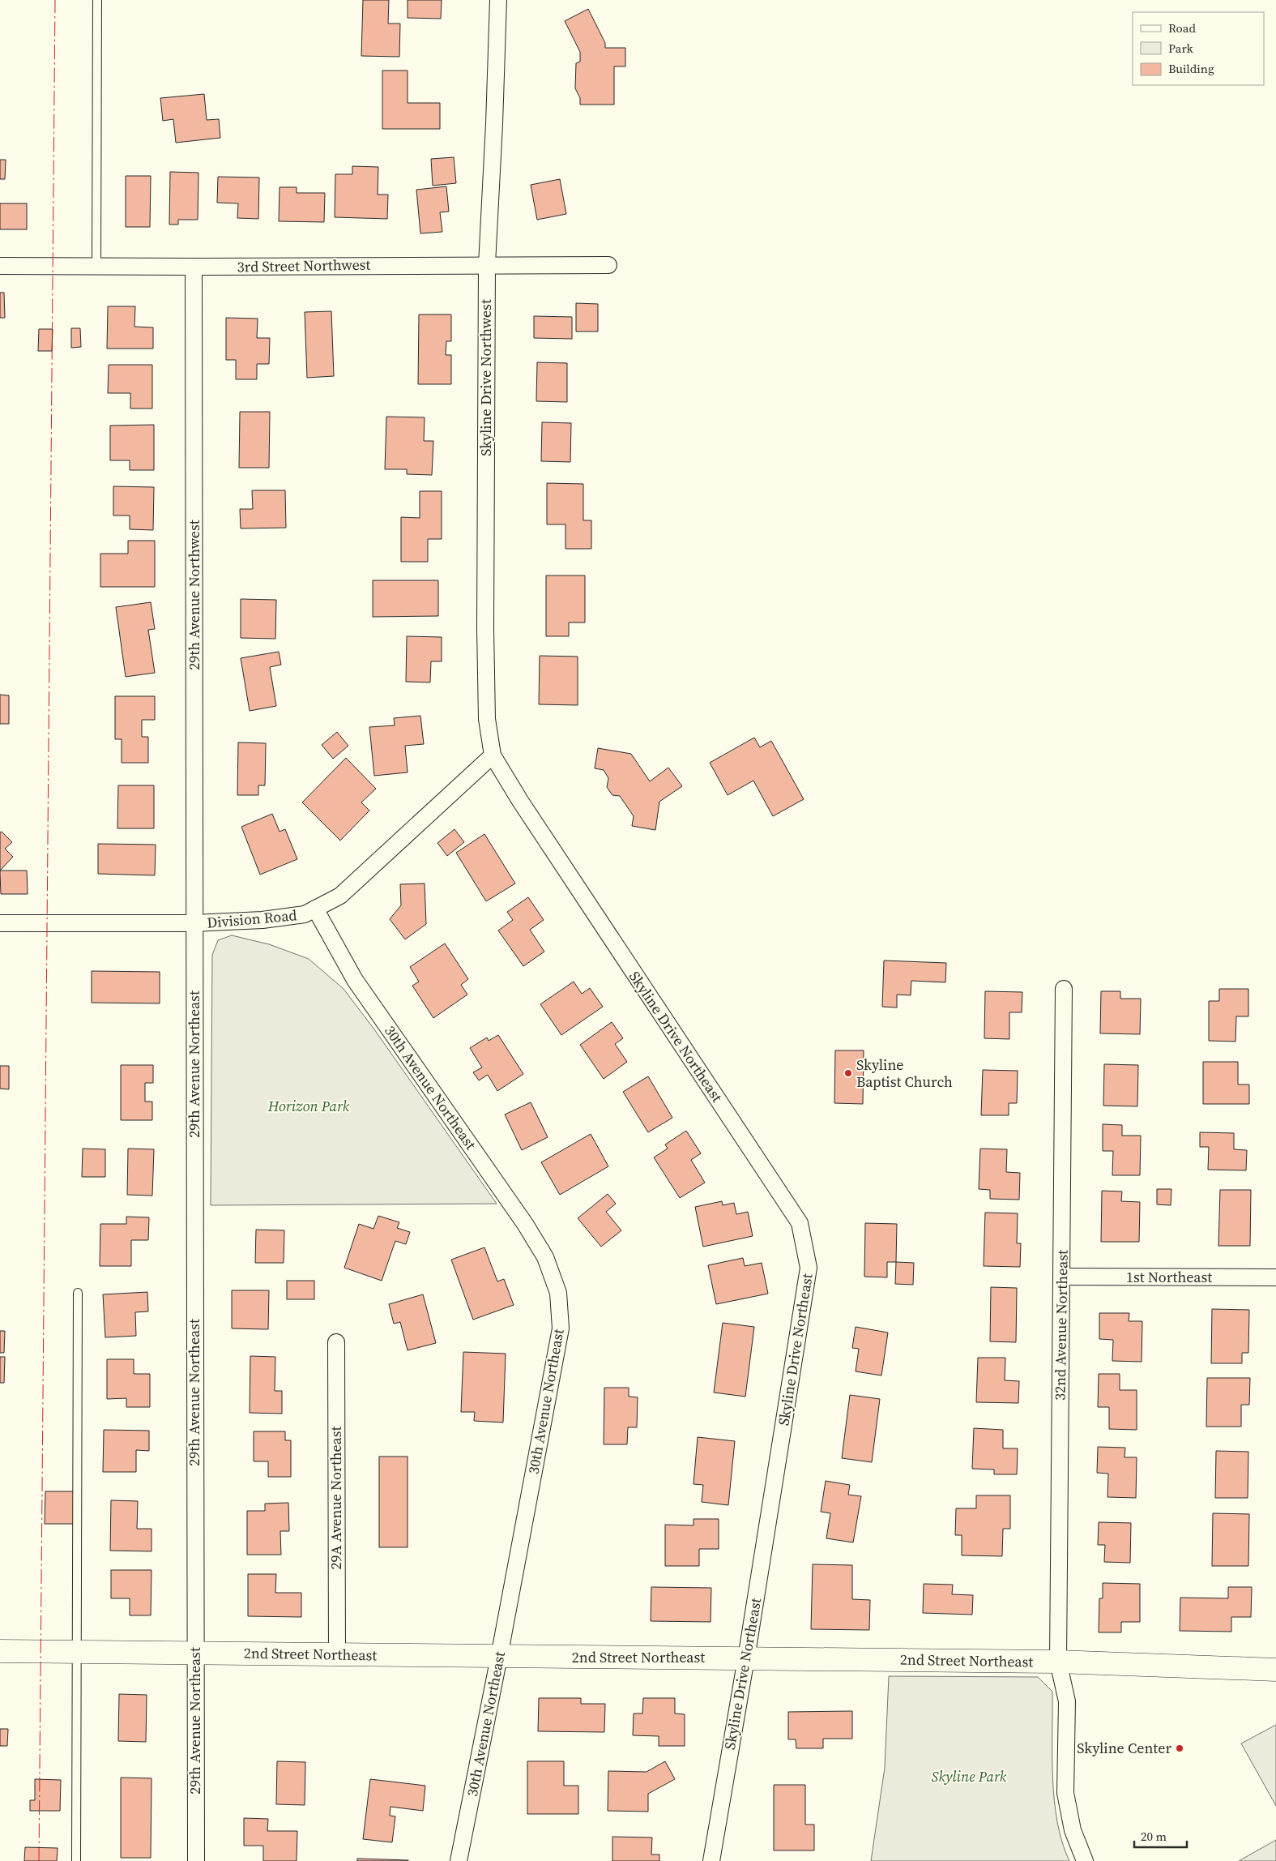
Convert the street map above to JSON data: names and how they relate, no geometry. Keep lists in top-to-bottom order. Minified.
{"streets":{"street":["3rd Street Northwest","Skyline Drive Northwest","29th Avenue Northwest","Division Road","Skyline Drive Northeast","29th Avenue Northeast","30th Avenue Northeast","1st Northeast","32nd Avenue Northeast","29A Avenue Northeast","2nd Street Northeast"]},"crossings":[["3rd Street Northwest","Skyline Drive Northwest"],["3rd Street Northwest","29th Avenue Northwest"],["Skyline Drive Northwest","Division Road"],["Skyline Drive Northwest","Skyline Drive Northeast"],["29th Avenue Northwest","Division Road"],["29th Avenue Northwest","29th Avenue Northeast"],["Division Road","Skyline Drive Northeast"],["Division Road","29th Avenue Northeast"],["Division Road","30th Avenue Northeast"],["Skyline Drive Northeast","2nd Street Northeast"],["29th Avenue Northeast","2nd Street Northeast"],["30th Avenue Northeast","2nd Street Northeast"],["1st Northeast","32nd Avenue Northeast"],["32nd Avenue Northeast","2nd Street Northeast"],["29A Avenue Northeast","2nd Street Northeast"]],"parks":["Horizon Park","Skyline Park"],"places":["Skyline Baptist Church","Skyline Center"],"legend":["Road","Park","Building"],"scale_bar":"20 m"}
